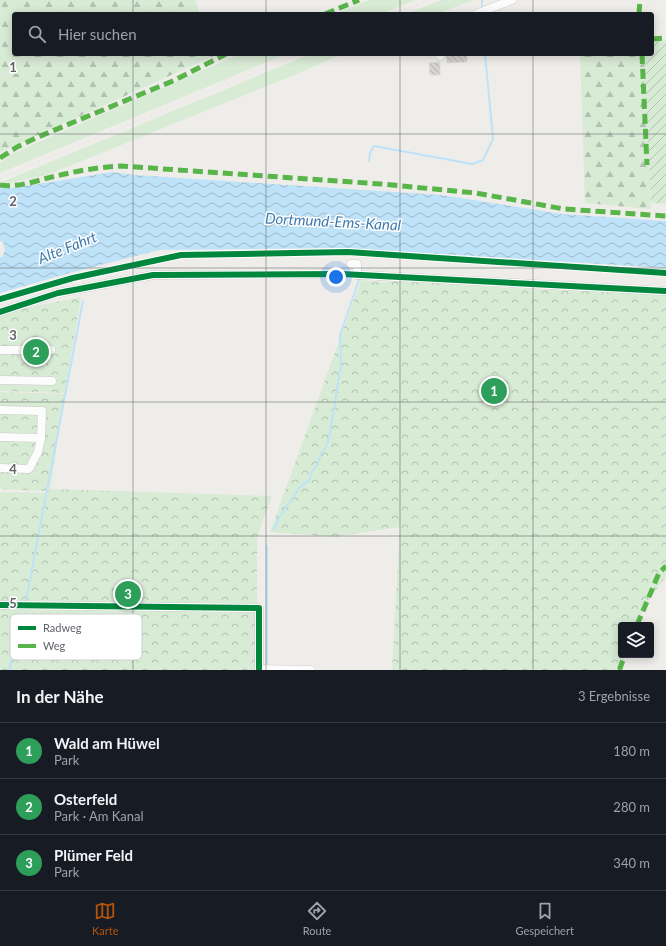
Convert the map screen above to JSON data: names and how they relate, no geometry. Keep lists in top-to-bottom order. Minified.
{"water":["Dortmund-Ems-Kanal","Alte Fahrt"],"legend":["Radweg","Weg"],"page":{"search":"Hier suchen","pins":["2","1","3"],"heading":["In der Nähe","3 Ergebnisse"],"list":[{"mark":"1","name":"Wald am Hüwel","note":"Park","value":"180 m"},{"mark":"2","name":"Osterfeld","note":"Park · Am Kanal","value":"280 m"},{"mark":"3","name":"Plümer Feld","note":"Park","value":"340 m"}],"nav":["Karte","Route","Gespeichert"]},"grid":{"rows":["1","2","3","4","5"]}}
